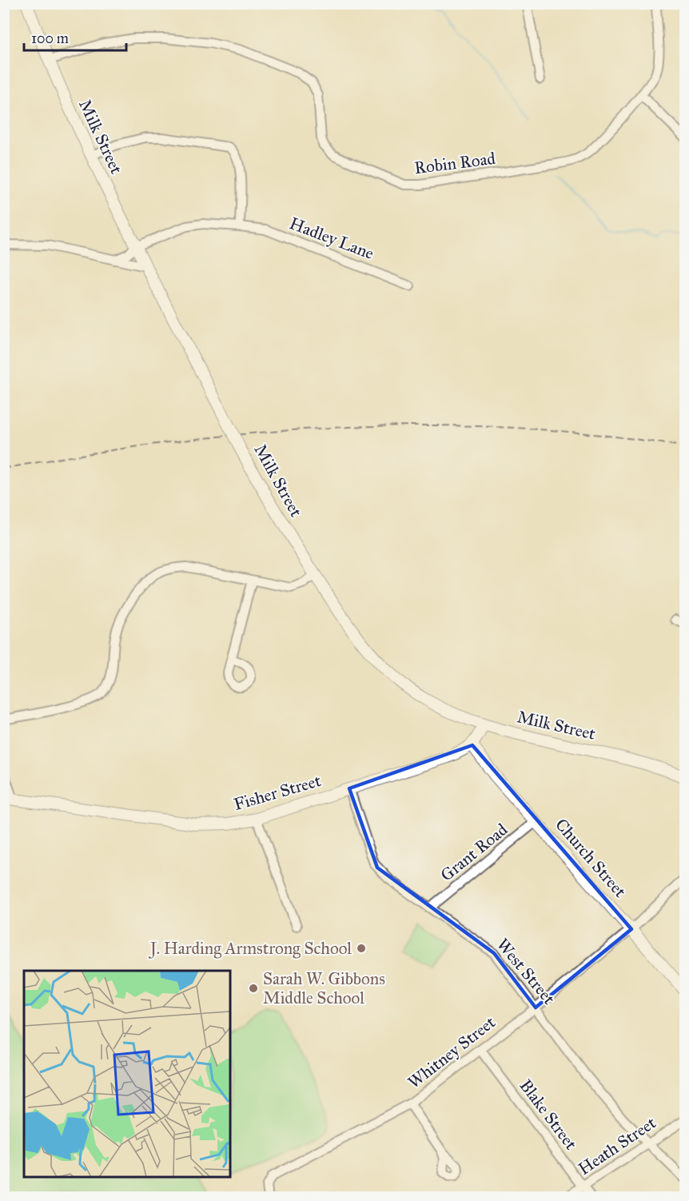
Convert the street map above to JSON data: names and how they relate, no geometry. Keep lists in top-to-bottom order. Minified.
{"streets":{"main road":["Milk Street","Fisher Street","Church Street"],"street":["Robin Road","Hadley Lane","Grant Road","West Street","Whitney Street","Blake Street","Heath Street"]},"crossings":[["Milk Street","Robin Road"],["Milk Street","Hadley Lane"],["Fisher Street","Church Street"],["Fisher Street","West Street"],["Grant Road","Church Street"],["Grant Road","West Street"],["Church Street","Whitney Street"],["West Street","Whitney Street"],["West Street","Heath Street"],["Whitney Street","Blake Street"],["Blake Street","Heath Street"]],"places":["J. Harding Armstrong School","Sarah W. Gibbons Middle School"],"scale_bar":"100 m"}
